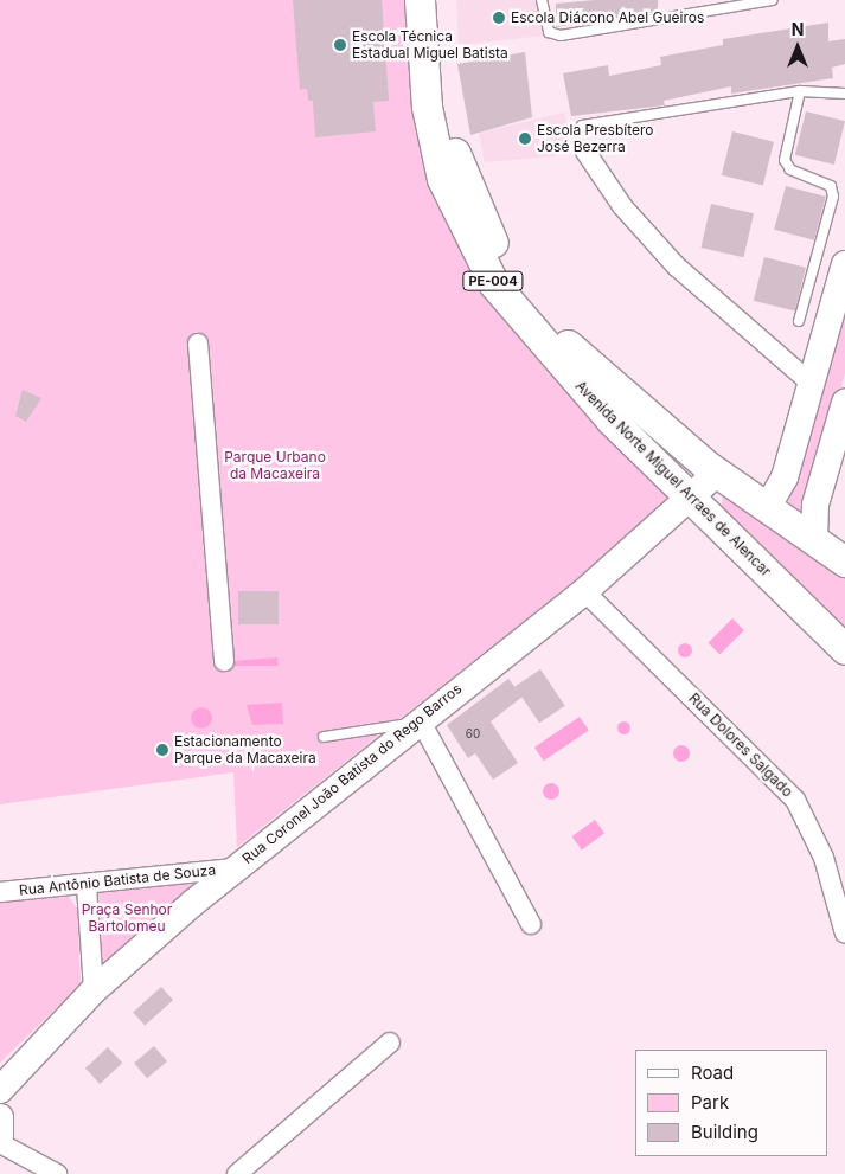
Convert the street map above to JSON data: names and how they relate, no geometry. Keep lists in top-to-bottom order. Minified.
{"streets":{"main road":["PE-004","Avenida Norte Miguel Arraes de Alencar"],"street":["Rua Dolores Salgado","Rua Coronel João Batista do Rego Barros","Rua Antônio Batista de Souza"]},"crossings":[["Avenida Norte Miguel Arraes de Alencar","Rua Coronel João Batista do Rego Barros"],["Rua Dolores Salgado","Rua Coronel João Batista do Rego Barros"],["Rua Coronel João Batista do Rego Barros","Rua Antônio Batista de Souza"]],"parks":["Parque Urbano da Macaxeira","Praça Senhor Bartolomeu"],"places":["Escola Diácono Abel Gueiros","Escola Técnica Estadual Miguel Batista","Escola Presbítero José Bezerra","Estacionamento Parque da Macaxeira"],"house_numbers":["60"],"legend":["Road","Park","Building"],"north":"top"}
